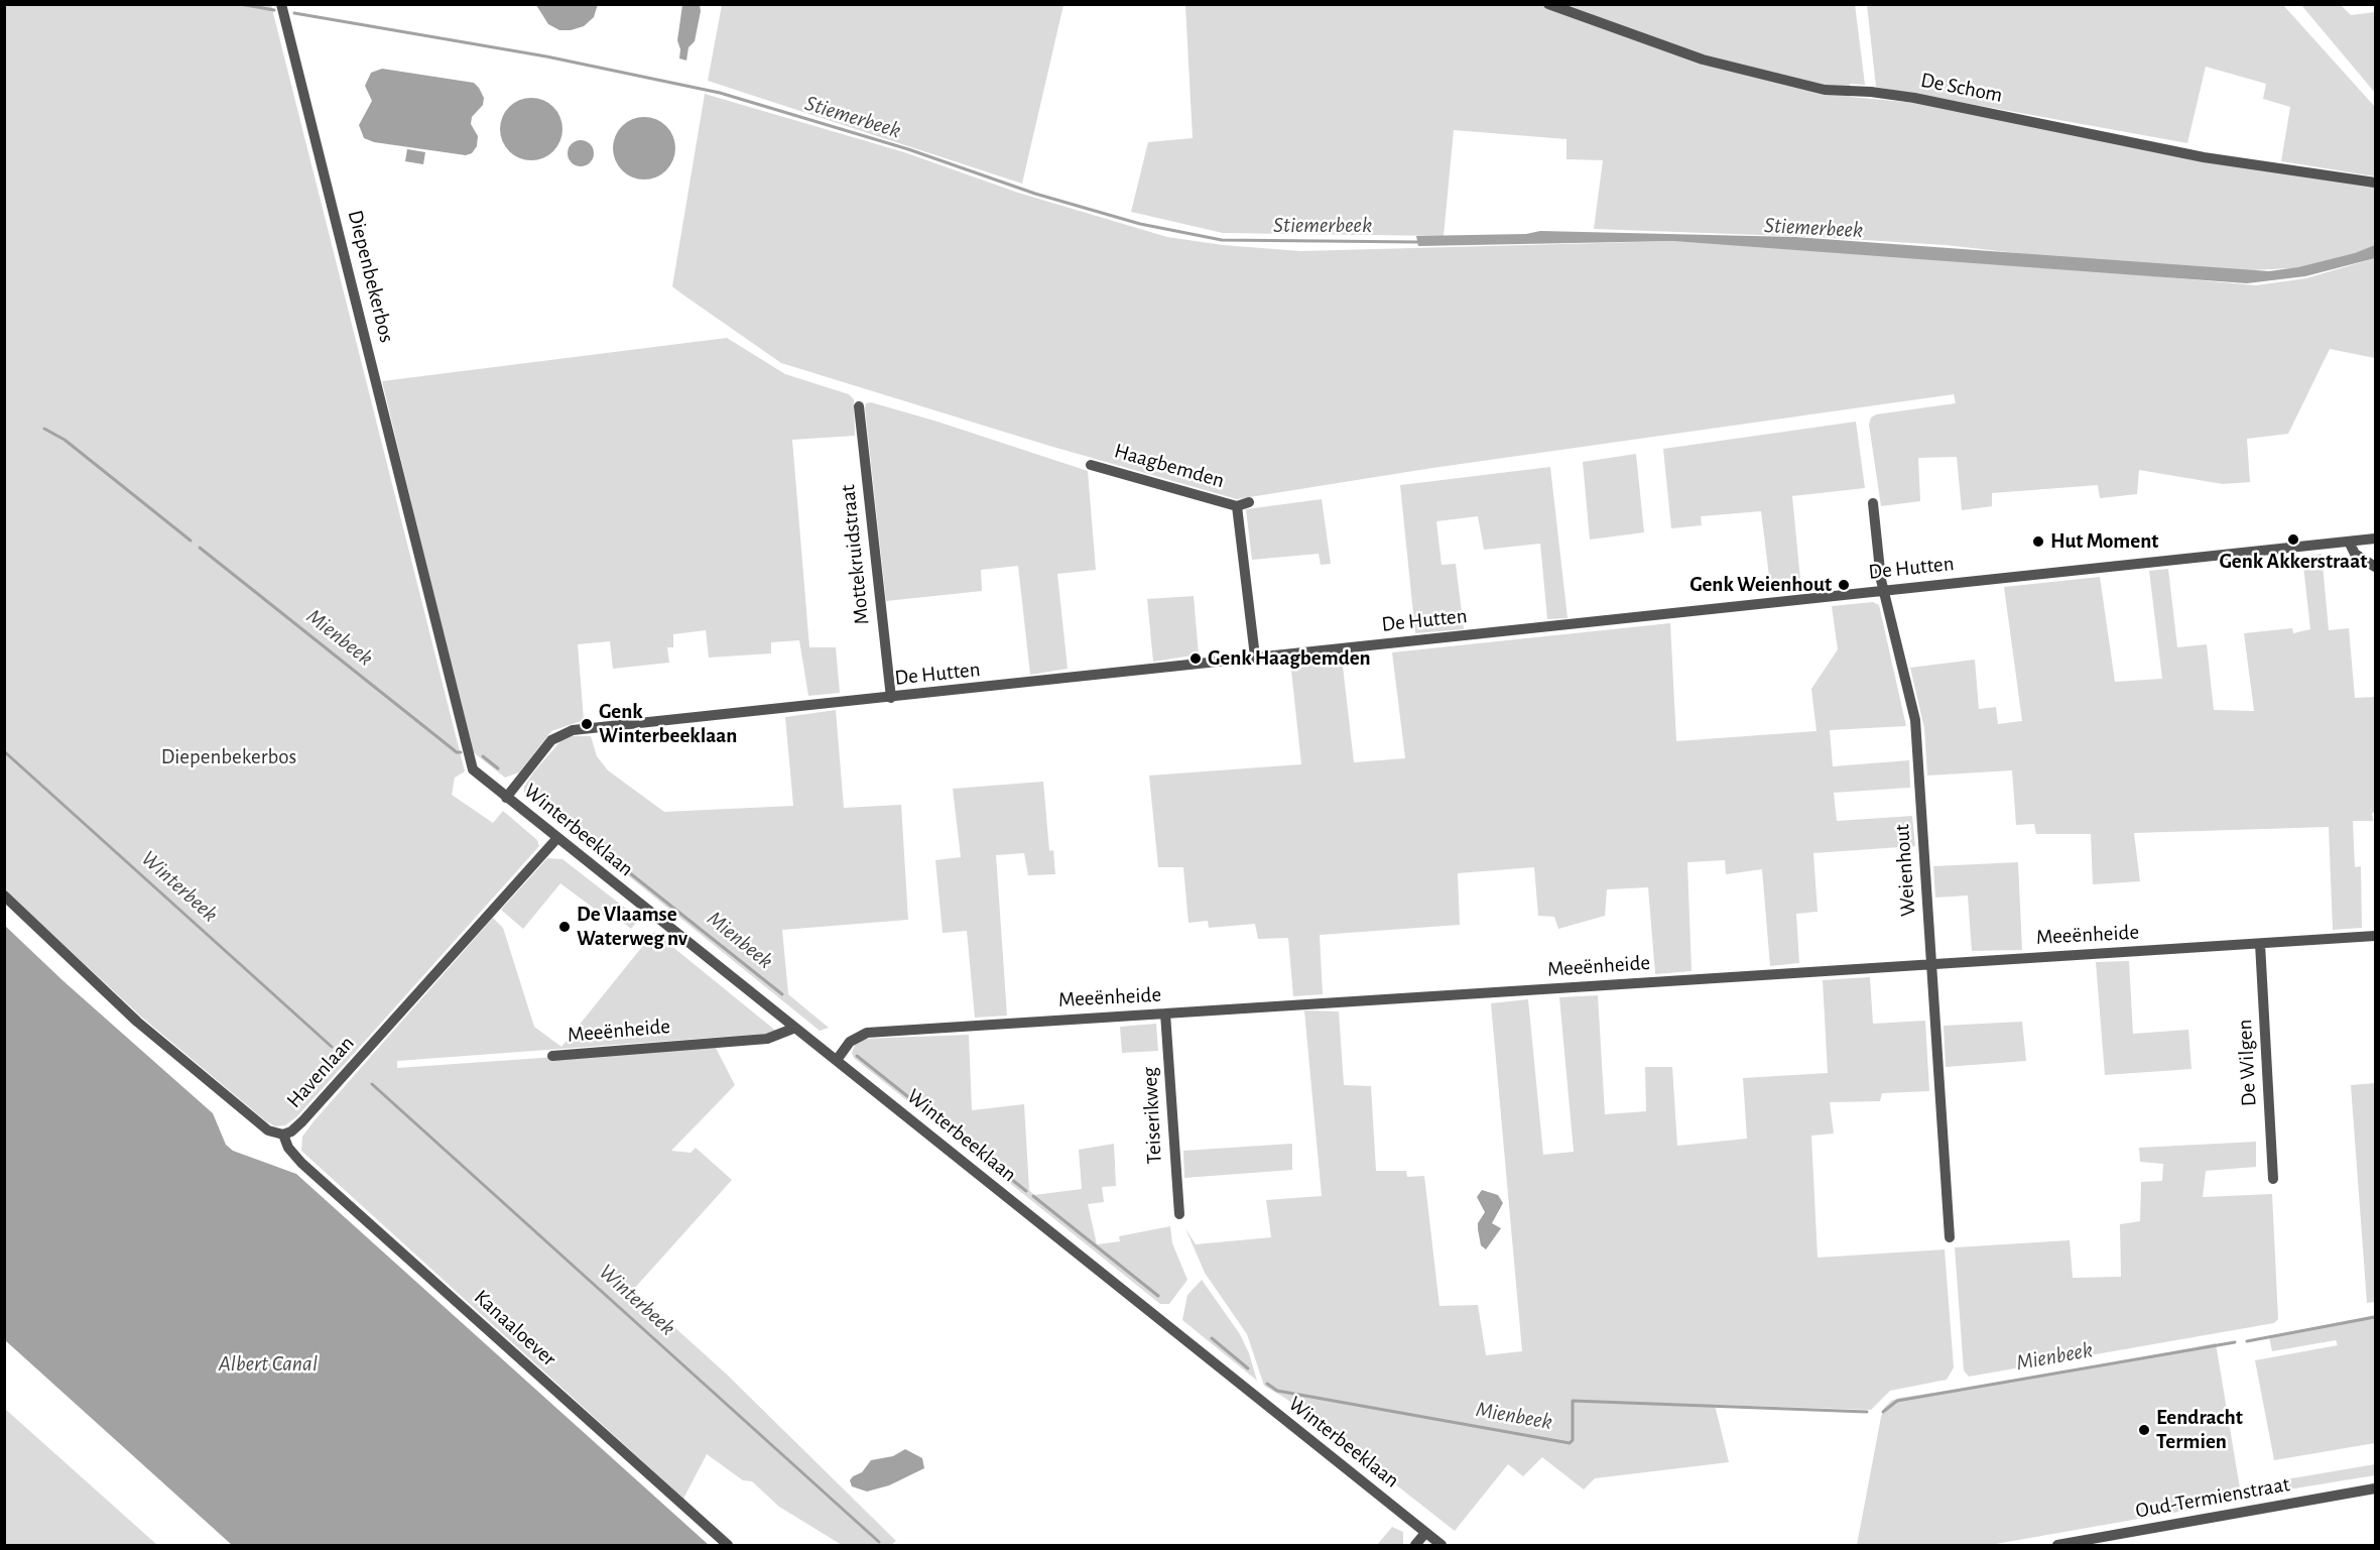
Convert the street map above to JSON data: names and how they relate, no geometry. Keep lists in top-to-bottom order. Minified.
{"streets":{"street":["De Schom","Diepenbekerbos","Haagbemden","Mottekruidstraat","De Hutten","Winterbeeklaan","Weienhout","Meeënheide","De Wilgen","Havenlaan","Teiserikweg","Kanaaloever","Oud-Termienstraat"]},"crossings":[["Diepenbekerbos","Winterbeeklaan"],["Haagbemden","De Hutten"],["Mottekruidstraat","De Hutten"],["De Hutten","Winterbeeklaan"],["De Hutten","Weienhout"],["Winterbeeklaan","Meeënheide"],["Winterbeeklaan","Havenlaan"],["Weienhout","Meeënheide"],["Meeënheide","De Wilgen"],["Meeënheide","Teiserikweg"],["Havenlaan","Kanaaloever"]],"water":["Stiemerbeek","Mienbeek","Winterbeek","Albert Canal"],"parks":["Diepenbekerbos"],"places":["Genk Akkerstraat","Hut Moment","Genk Weienhout","Genk Haagbemden","Genk Winterbeeklaan","De Vlaamse Waterweg nv","Eendracht Termien"]}
